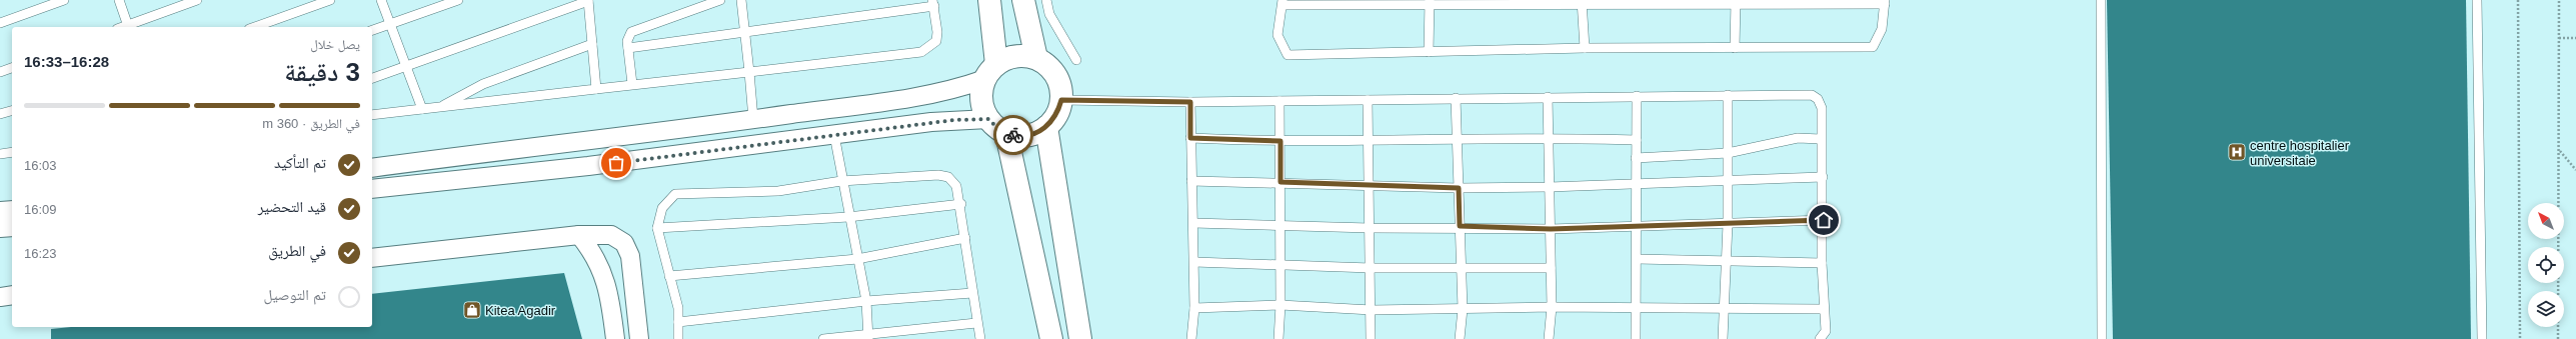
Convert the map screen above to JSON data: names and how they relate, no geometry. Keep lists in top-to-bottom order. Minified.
{"places":{"hospital":["centre hospitalier universitaie"],"shop":["Kitea Agadir"]},"north":"top left","page":{"heading":["3 دقيقة","يصل خلال","16:28–16:33"],"bar":"في الطريق · 360 m","list":[["تم التأكيد","16:03"],["قيد التحضير","16:09"],["في الطريق","16:23"],"تم التوصيل"]}}
